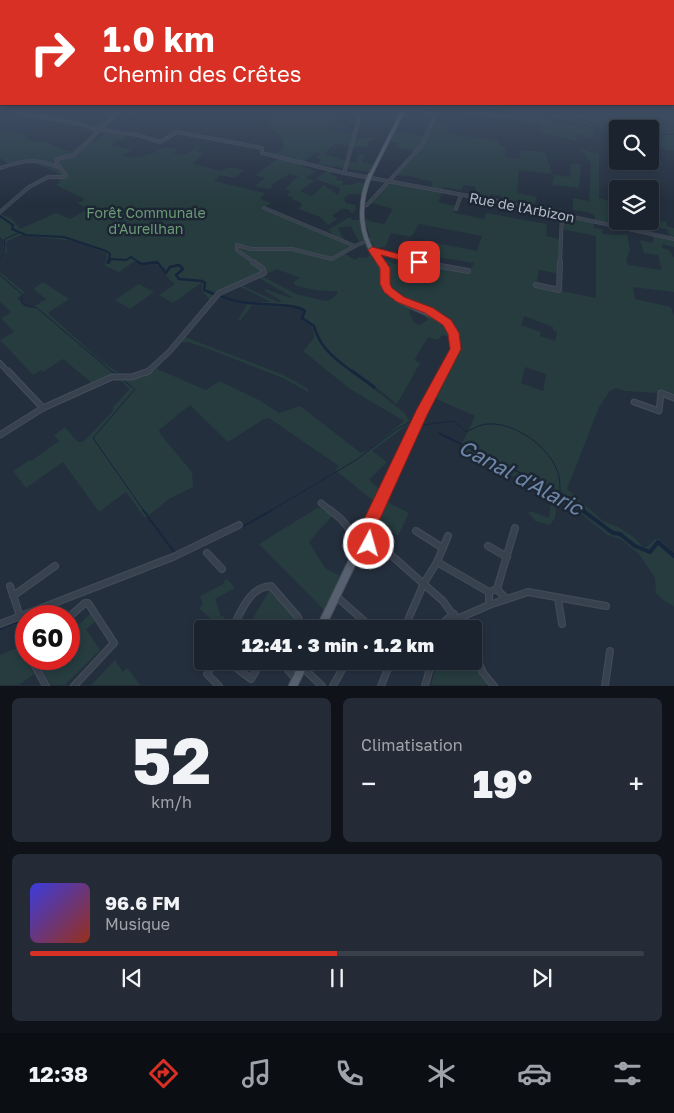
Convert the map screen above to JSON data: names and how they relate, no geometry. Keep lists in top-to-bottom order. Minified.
{"streets":{"street":["Rue de l'Arbizon"]},"water":["Canal d'Alaric"],"parks":["Forêt Communale d'Aureilhan"],"page":{"turn":["1.0 km","Chemin des Crêtes"],"limit":"60","trip":"12:41 · 3 min · 1.2 km","tile":[["52","km/h"],"Climatisation"],"heat":["−","19°","+"],"song":["96.6 FM","Musique"],"tabs":"12:38"}}
